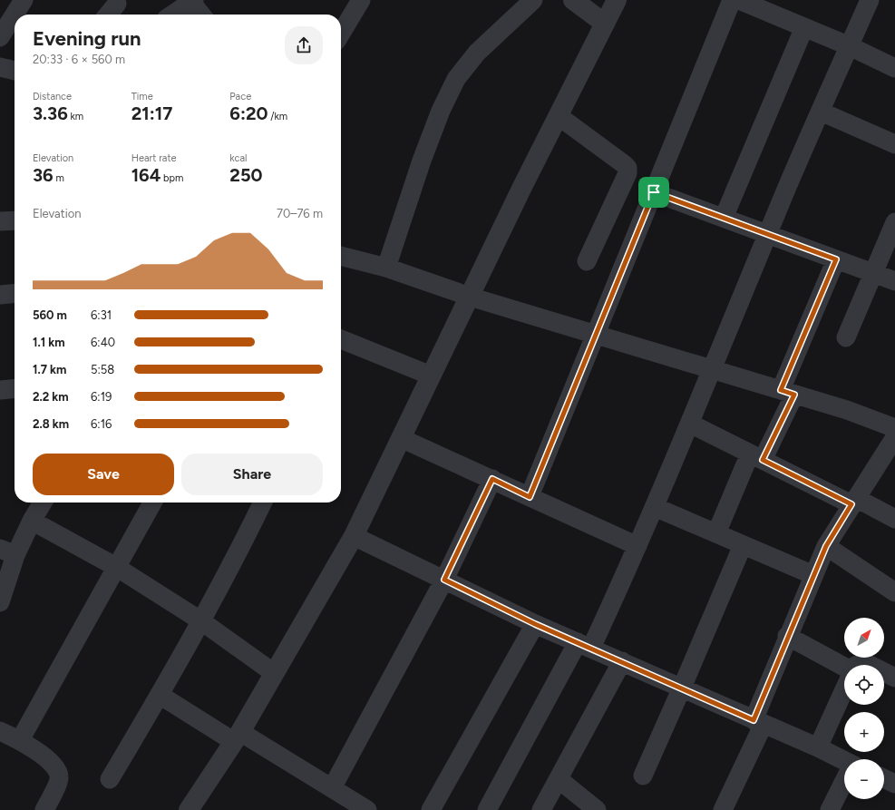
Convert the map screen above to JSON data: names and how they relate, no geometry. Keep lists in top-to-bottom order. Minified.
{"north":"top right","page":{"heading":["Evening run","20:33 · 6 × 560 m"],"stats":[["Distance","3.36 km"],["Time","21:17"],["Pace","6:20 /km"],["Elevation","36 m"],["Heart rate","164 bpm"],["kcal","250"]],"chart":["Elevation","70–76 m"],"list":[{"name":"560 m","note":"6:31"},{"name":"1.1 km","note":"6:40"},{"name":"1.7 km","note":"5:58"},{"name":"2.2 km","note":"6:19"},{"name":"2.8 km","note":"6:16"}],"buttons":["Save","Share"],"map_buttons":["+","−"]}}
